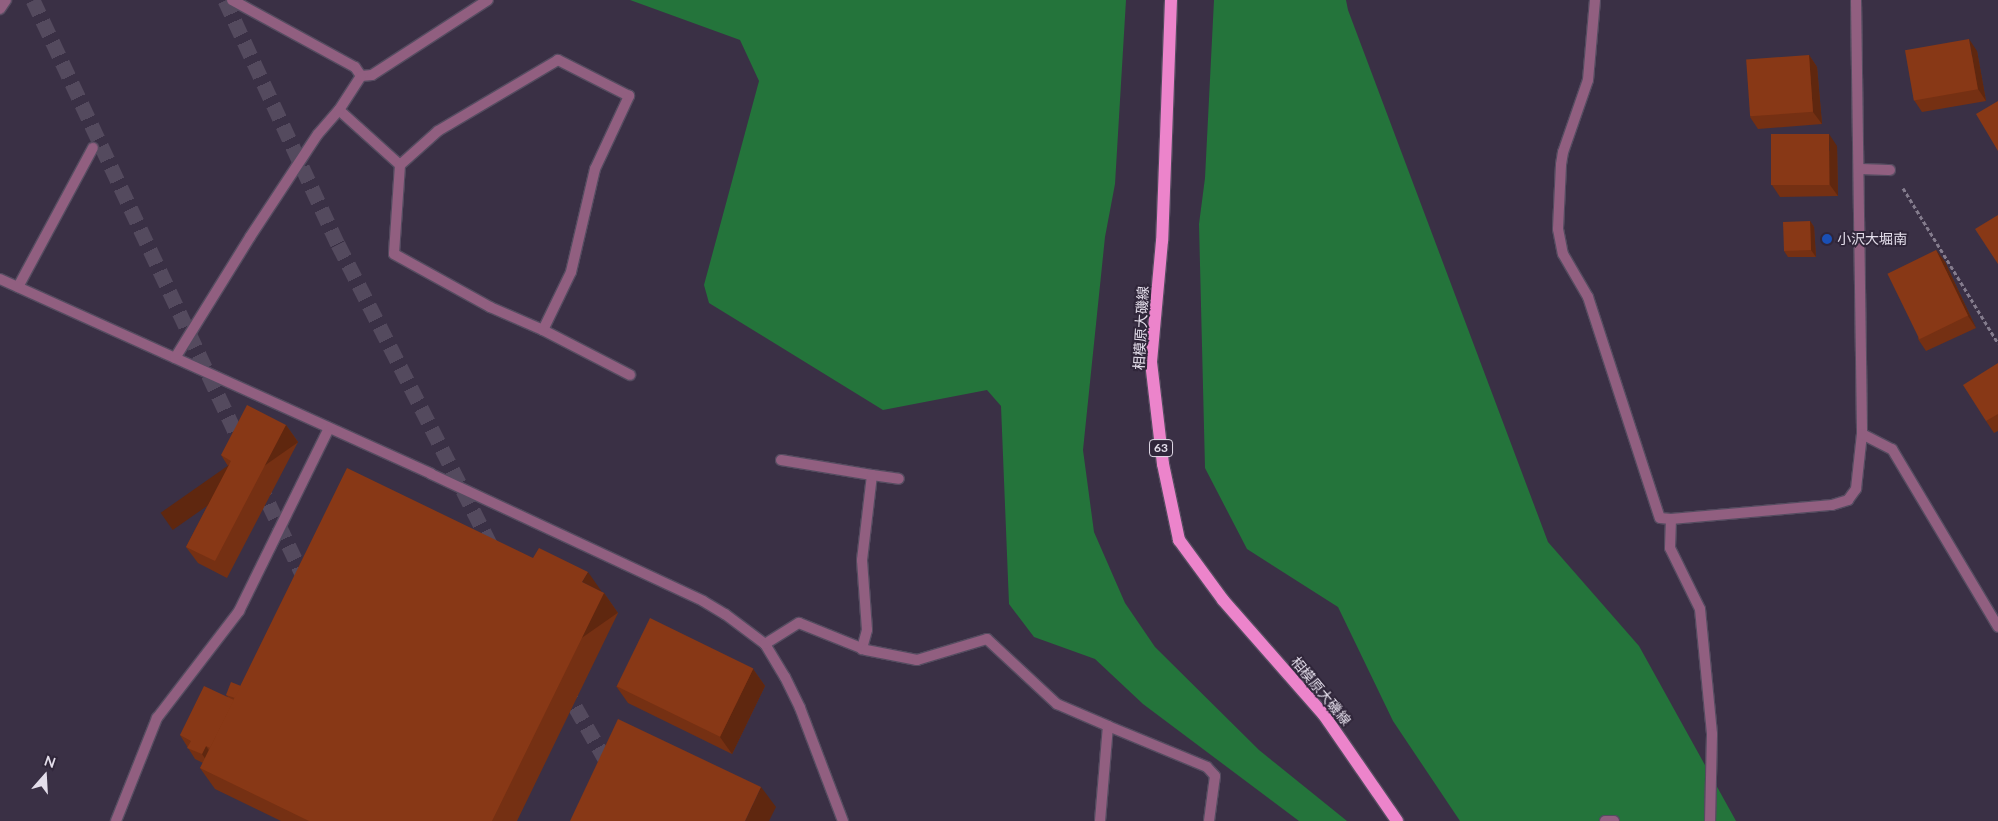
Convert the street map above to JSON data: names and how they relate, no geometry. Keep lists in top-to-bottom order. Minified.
{"streets":{"main road":["相模原大磯線","63"]},"places":["小沢大堀南"],"north":"top"}
